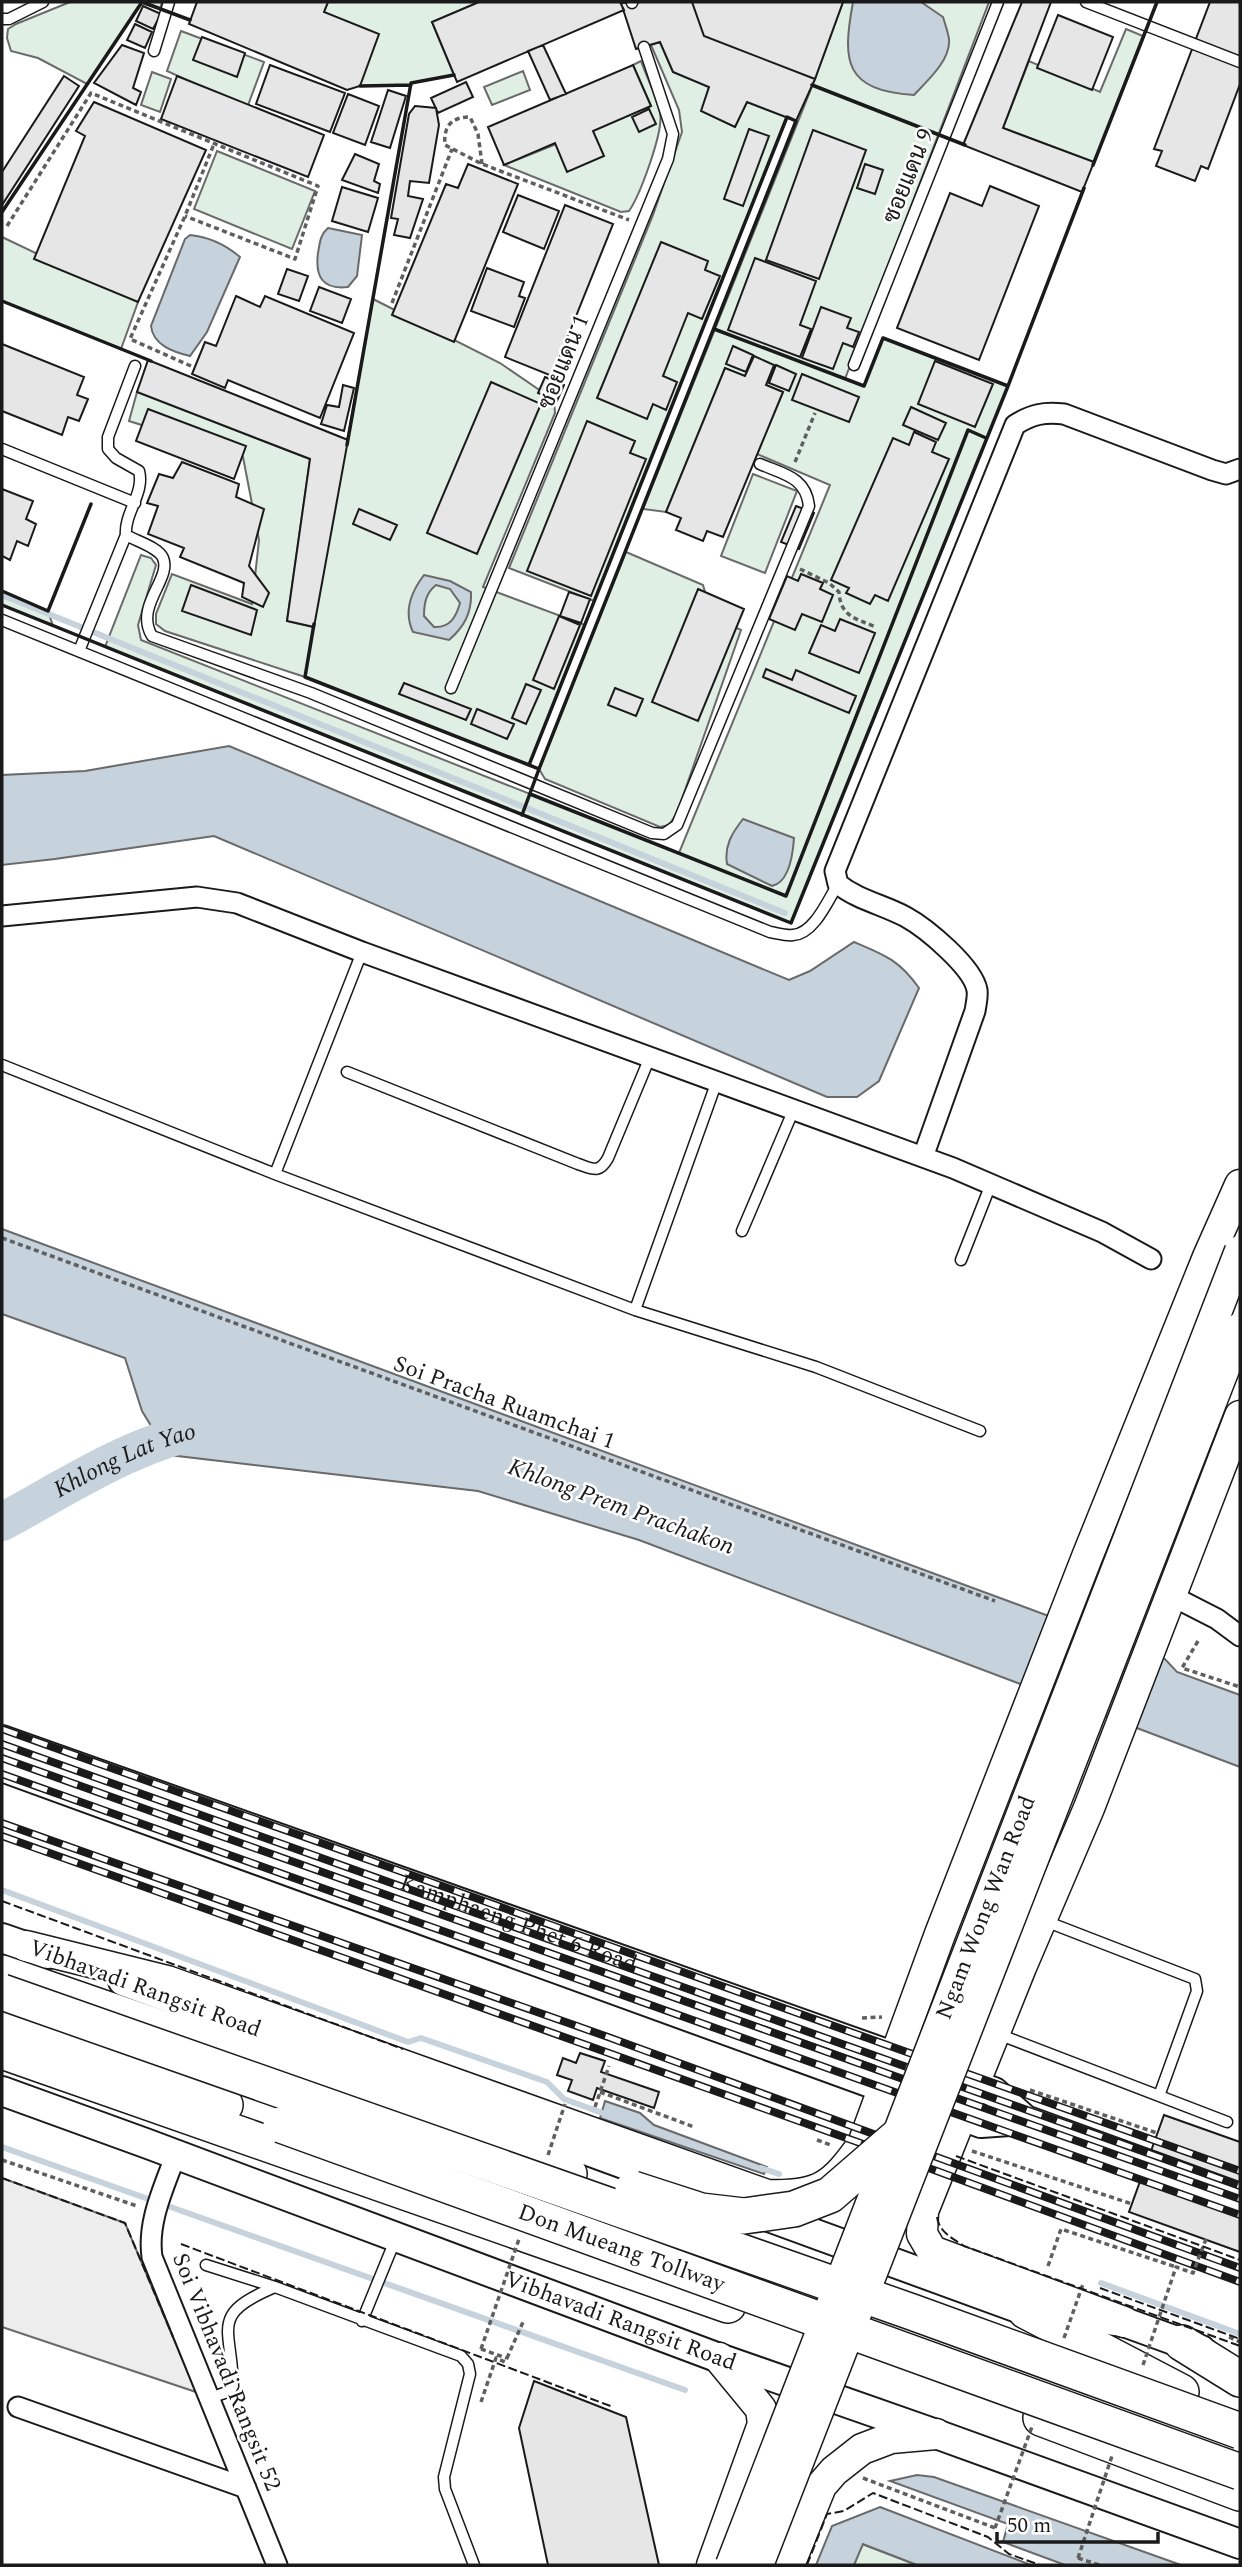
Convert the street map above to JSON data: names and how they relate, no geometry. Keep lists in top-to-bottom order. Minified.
{"streets":{"highway":["Vibhavadi Rangsit Road","Don Mueang Tollway"],"main road":["Ngam Wong Wan Road","Kamphaeng Phet 6 Road"],"street":["Soi Vibhavadi Rangsit 52"],"lane":["ซอยแดน 9","ซอยแดน 1"],"path":["Soi Pracha Ruamchai 1"]},"crossings":[["Vibhavadi Rangsit Road","Soi Vibhavadi Rangsit 52"]],"water":["Khlong Lat Yao","Khlong Prem Prachakon"],"scale_bar":"50 m"}
